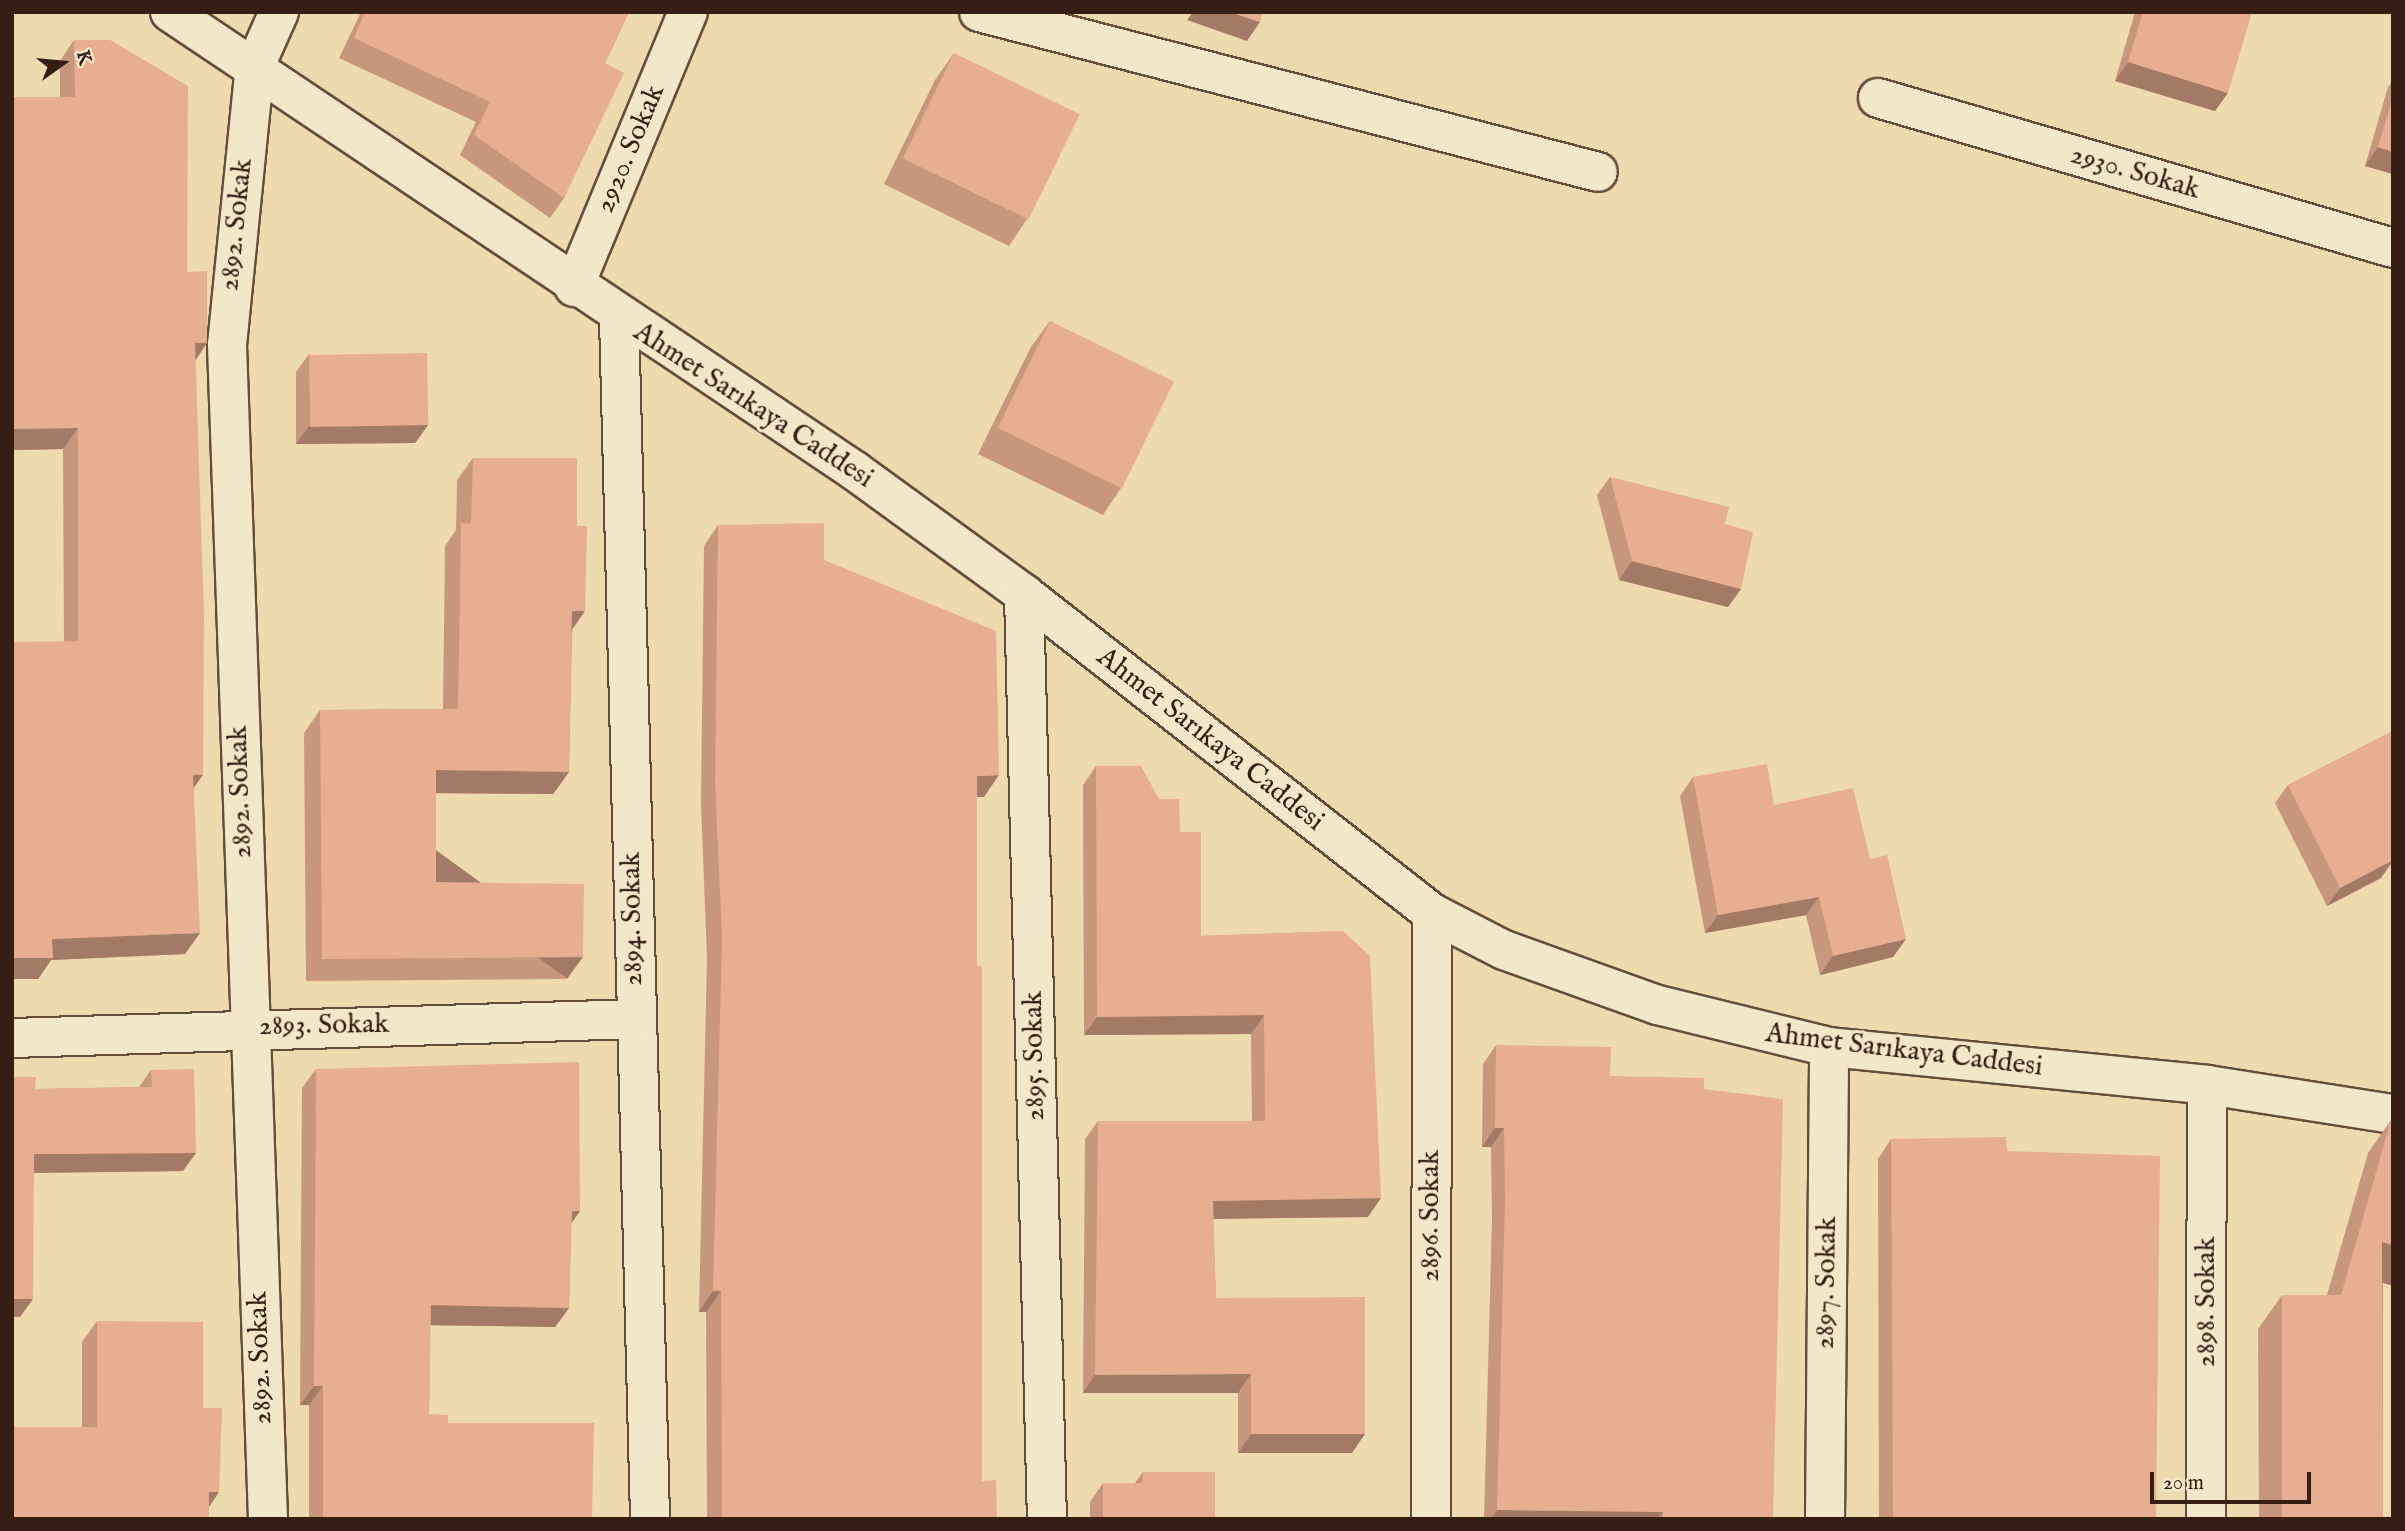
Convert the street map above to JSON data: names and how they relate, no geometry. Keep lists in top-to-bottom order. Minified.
{"streets":{"street":["2920. Sokak","2930. Sokak","2892. Sokak","Ahmet Sarıkaya Caddesi","2894. Sokak","2893. Sokak","2895. Sokak","2896. Sokak","2897. Sokak","2898. Sokak"]},"crossings":[["2920. Sokak","Ahmet Sarıkaya Caddesi"],["2892. Sokak","Ahmet Sarıkaya Caddesi"],["2892. Sokak","2893. Sokak"],["Ahmet Sarıkaya Caddesi","2894. Sokak"],["Ahmet Sarıkaya Caddesi","2895. Sokak"],["Ahmet Sarıkaya Caddesi","2896. Sokak"],["Ahmet Sarıkaya Caddesi","2897. Sokak"],["Ahmet Sarıkaya Caddesi","2898. Sokak"],["2894. Sokak","2893. Sokak"]],"scale_bar":"20 m","north":"right"}
